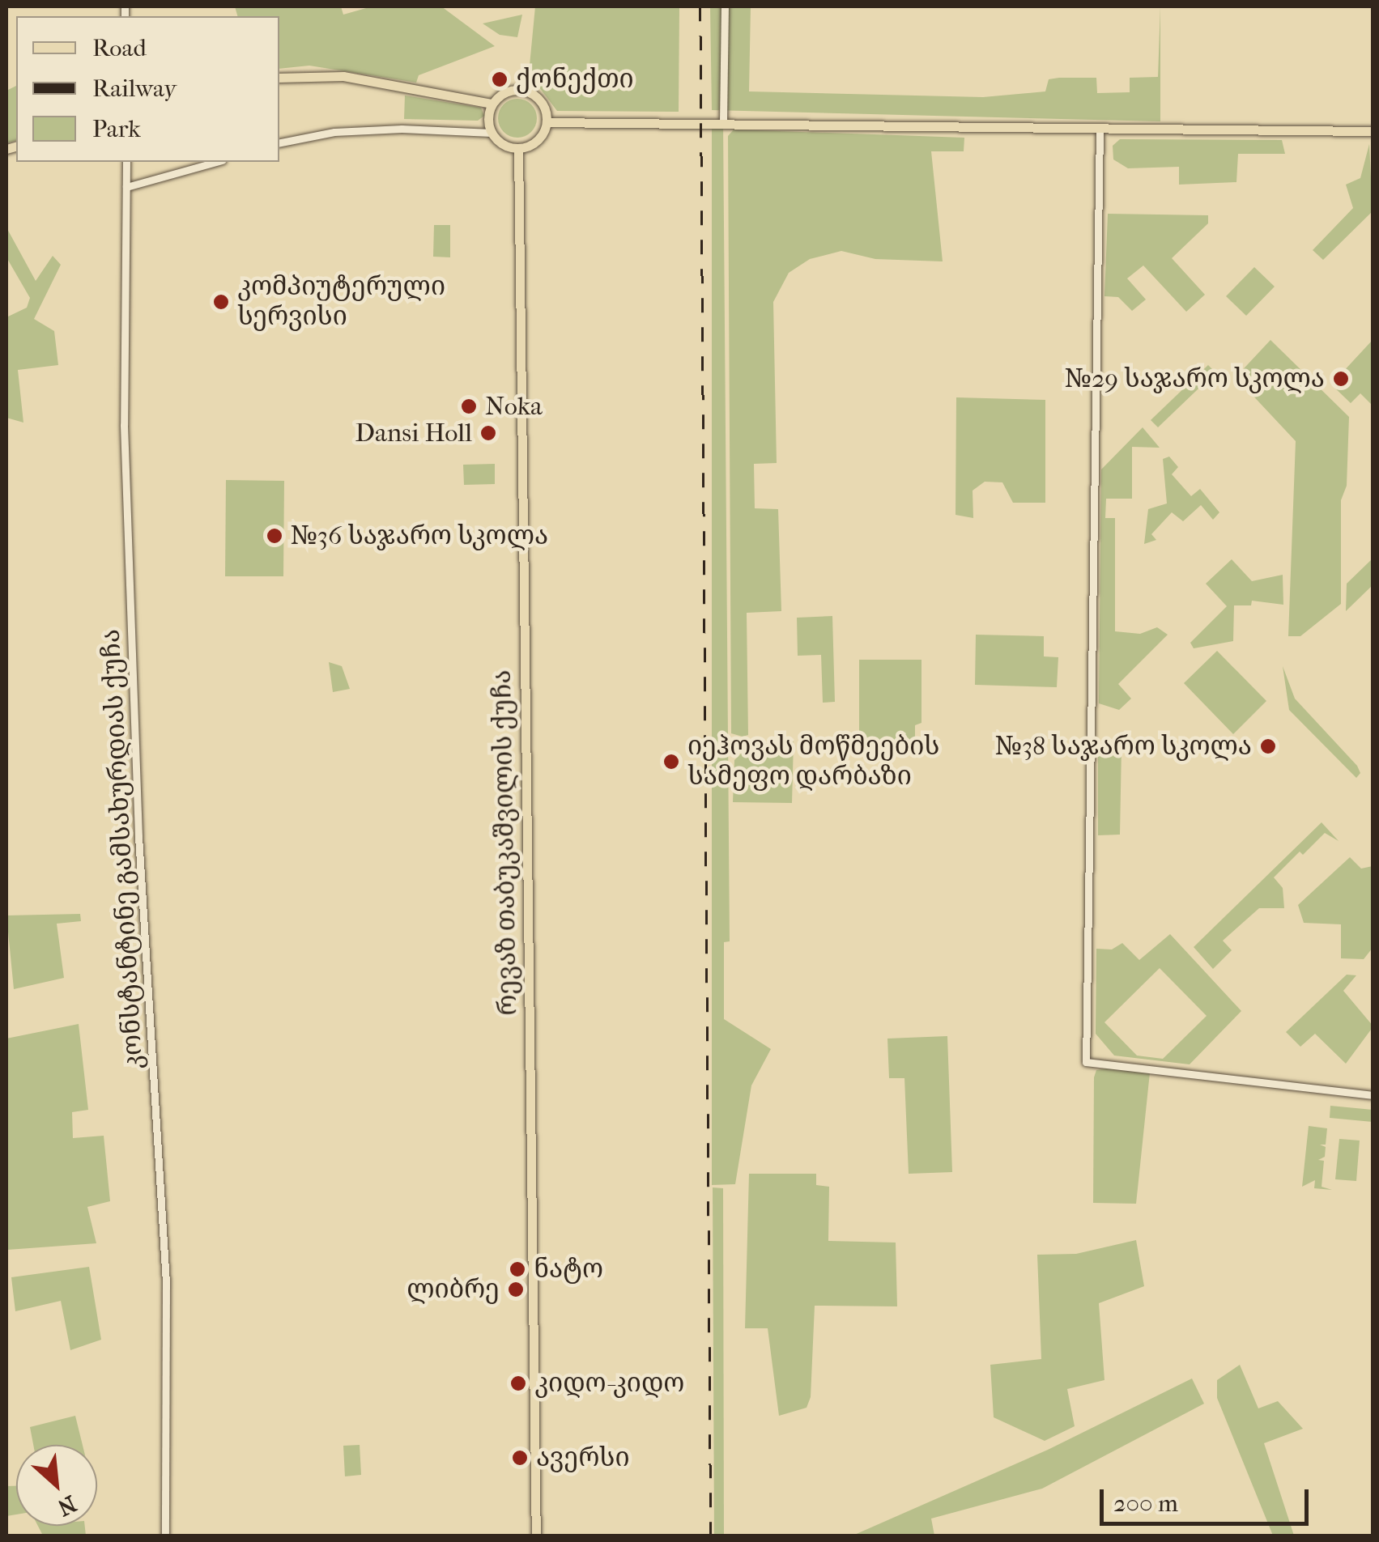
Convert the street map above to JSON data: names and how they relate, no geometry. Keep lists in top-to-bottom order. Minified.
{"streets":{"main road":["რევაზ თაბუკაშვილის ქუჩა"],"street":["კონსტანტინე გამსახურდიას ქუჩა"]},"places":["ქონექთი","კომპიუტერული სერვისი","№29 საჯარო სკოლა","Noka","Dansi Holl","№36 საჯარო სკოლა","№38 საჯარო სკოლა","იეჰოვას მოწმეების სამეფო დარბაზი","ნატო","ლიბრე","კიდო-კიდო","ავერსი"],"legend":["Road","Railway","Park"],"scale_bar":"200 m","north":"bottom right"}
